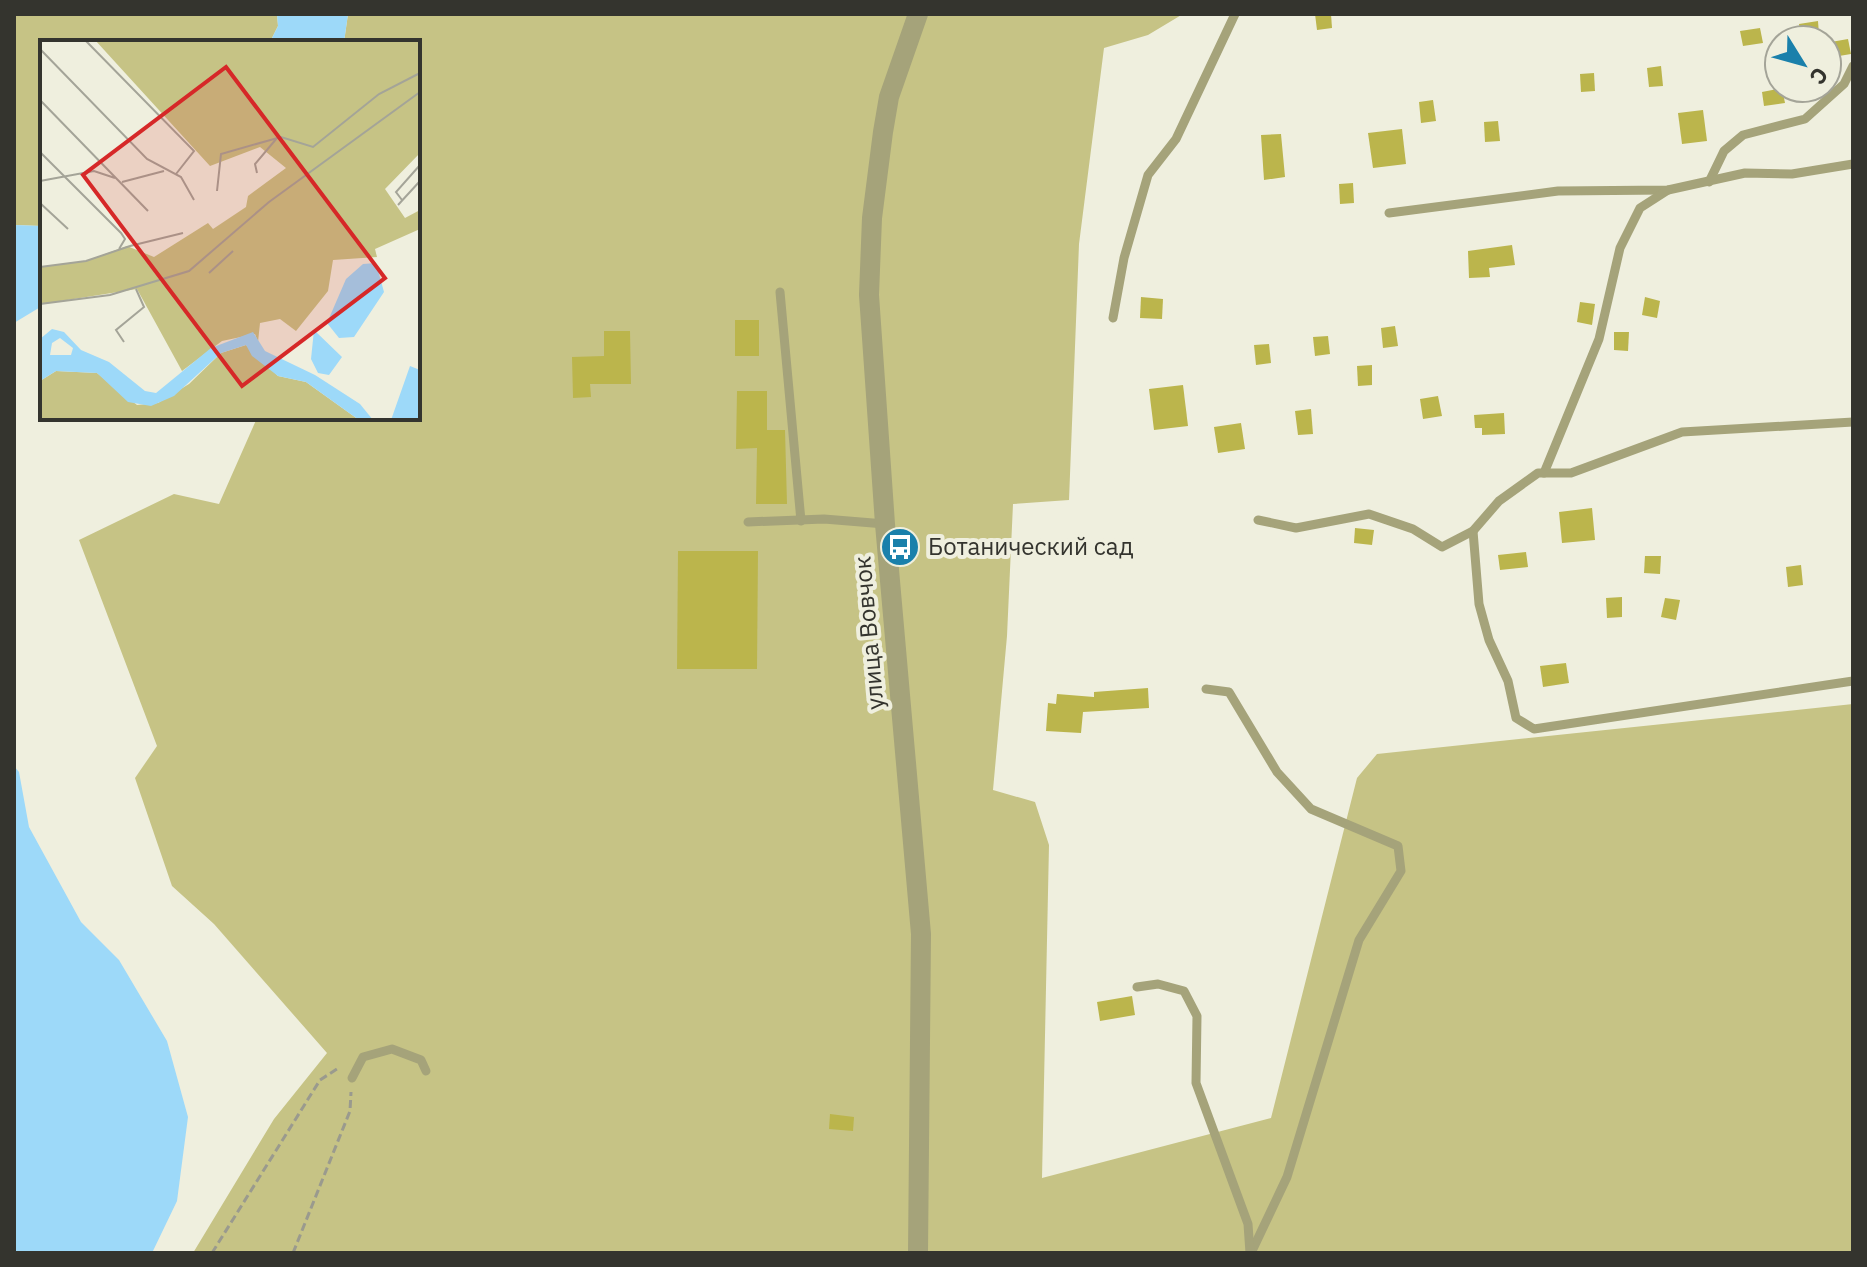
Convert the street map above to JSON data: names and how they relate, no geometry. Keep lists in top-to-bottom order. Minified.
{"streets":{"street":["улица Вовчок"]},"places":{"bus stop":["Ботанический сад"]},"north":"bottom right"}
